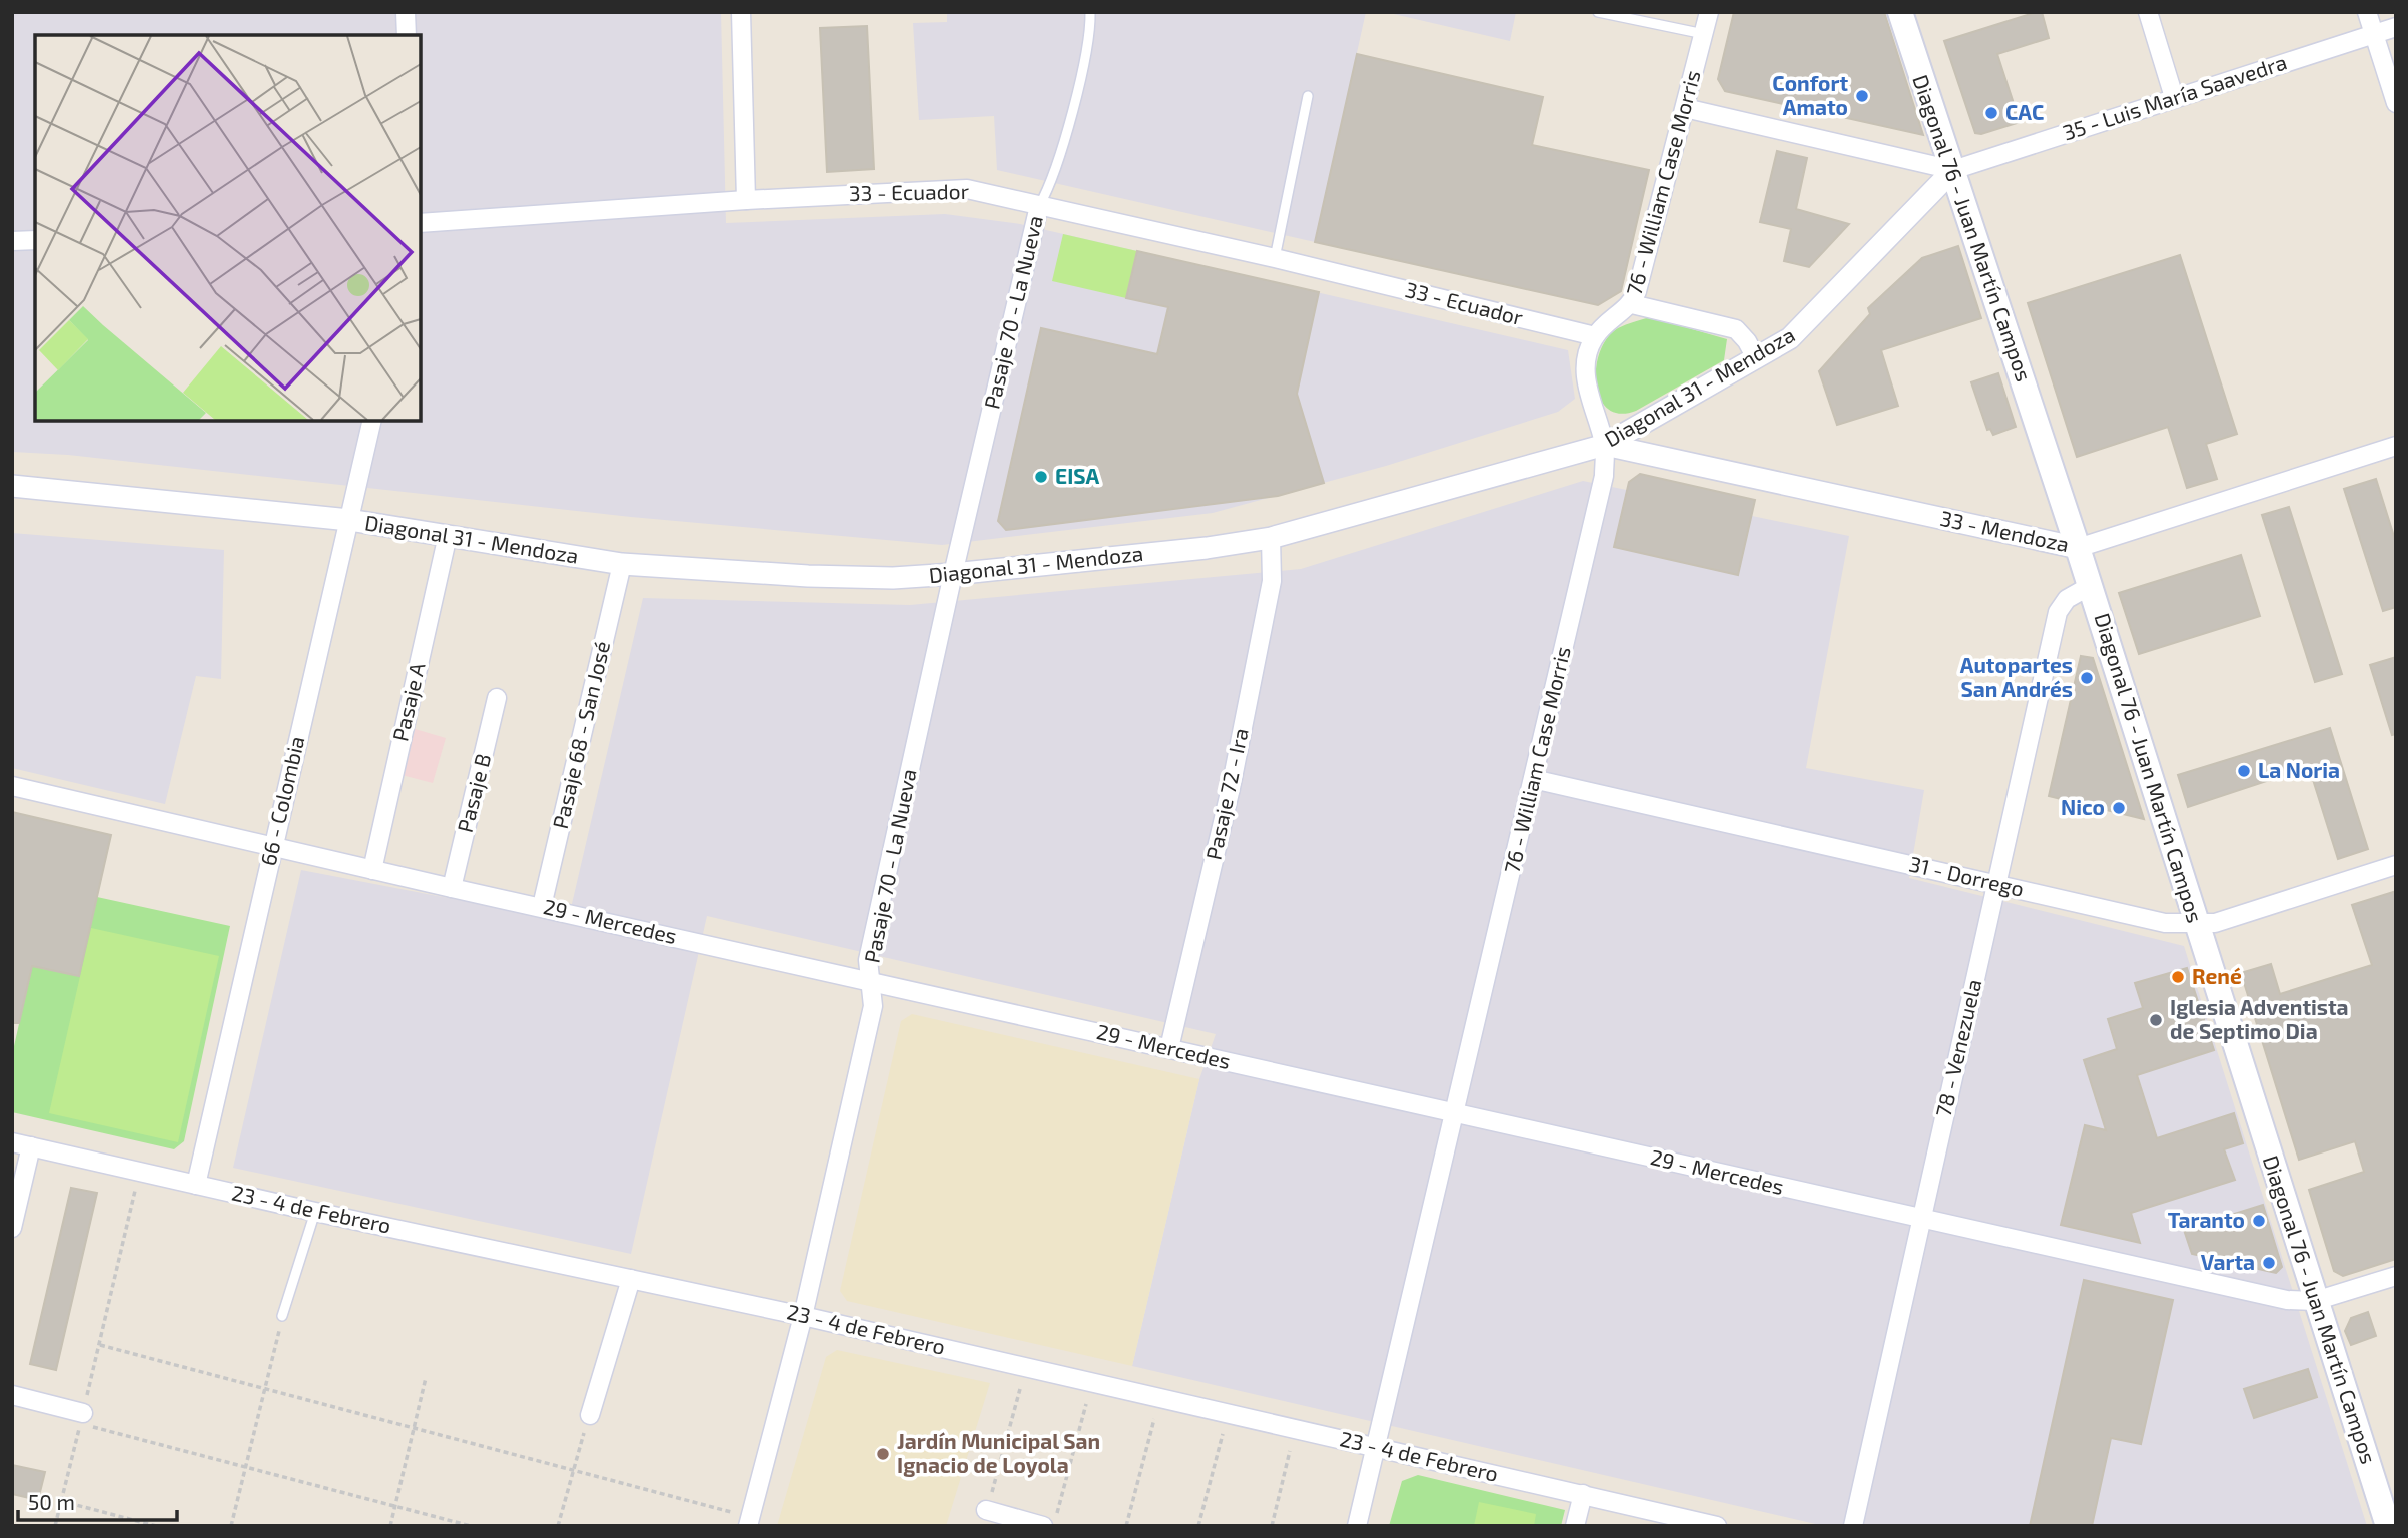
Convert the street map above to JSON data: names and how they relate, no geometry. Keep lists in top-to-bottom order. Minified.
{"streets":{"main road":["Diagonal 76 - Juan Martín Campos"],"street":["35 - Luis María Saavedra","76 - William Case Morris","33 - Ecuador","Pasaje 70 - La Nueva","Diagonal 31 - Mendoza","33 - Mendoza","Pasaje A","Pasaje 68 - San José","Pasaje B","Pasaje 72 - Ira","66 - Colombia","31 - Dorrego","29 - Mercedes","78 - Venezuela","23 - 4 de Febrero"]},"crossings":[["35 - Luis María Saavedra","Diagonal 76 - Juan Martín Campos"],["35 - Luis María Saavedra","Diagonal 31 - Mendoza"],["76 - William Case Morris","33 - Ecuador"],["76 - William Case Morris","Diagonal 31 - Mendoza"],["76 - William Case Morris","33 - Mendoza"],["76 - William Case Morris","31 - Dorrego"],["76 - William Case Morris","29 - Mercedes"],["76 - William Case Morris","23 - 4 de Febrero"],["33 - Ecuador","Pasaje 70 - La Nueva"],["Diagonal 76 - Juan Martín Campos","Diagonal 31 - Mendoza"],["Diagonal 76 - Juan Martín Campos","33 - Mendoza"],["Diagonal 76 - Juan Martín Campos","31 - Dorrego"],["Diagonal 76 - Juan Martín Campos","29 - Mercedes"],["Diagonal 76 - Juan Martín Campos","78 - Venezuela"],["Pasaje 70 - La Nueva","Diagonal 31 - Mendoza"],["Pasaje 70 - La Nueva","29 - Mercedes"],["Pasaje 70 - La Nueva","23 - 4 de Febrero"],["Diagonal 31 - Mendoza","33 - Mendoza"],["Diagonal 31 - Mendoza","Pasaje A"],["Diagonal 31 - Mendoza","Pasaje 68 - San José"],["Diagonal 31 - Mendoza","Pasaje 72 - Ira"],["Diagonal 31 - Mendoza","66 - Colombia"],["Pasaje A","29 - Mercedes"],["Pasaje 68 - San José","29 - Mercedes"],["Pasaje B","29 - Mercedes"],["Pasaje 72 - Ira","29 - Mercedes"],["66 - Colombia","29 - Mercedes"],["66 - Colombia","23 - 4 de Febrero"],["31 - Dorrego","78 - Venezuela"],["29 - Mercedes","78 - Venezuela"]],"places":["Confort Amato","CAC","EISA","Autopartes San Andrés","La Noria","Nico","René","Iglesia Adventista de Septimo Dia","Taranto","Varta","Jardín Municipal San Ignacio de Loyola"],"scale_bar":"50 m"}
